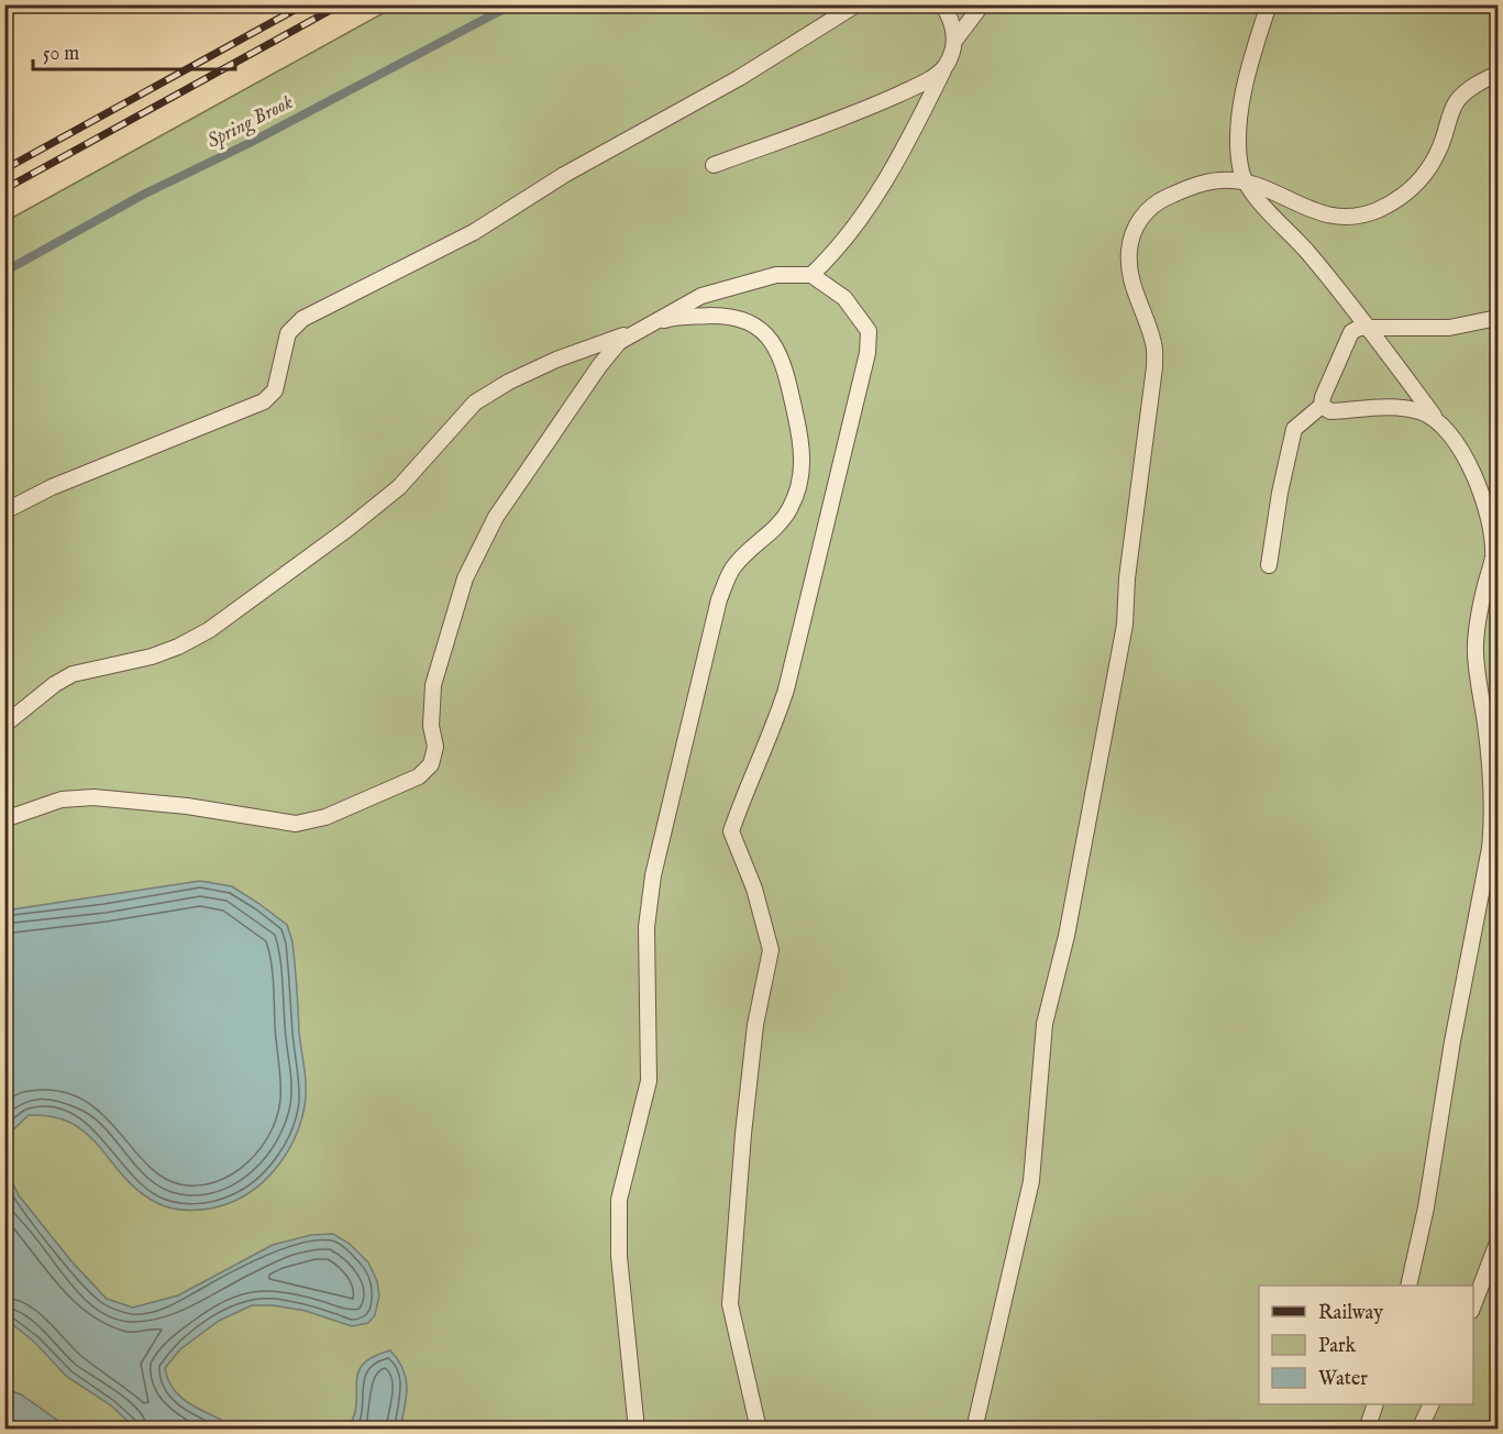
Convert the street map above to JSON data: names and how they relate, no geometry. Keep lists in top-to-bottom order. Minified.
{"water":["Spring Brook"],"legend":["Railway","Park","Water"],"scale_bar":"50 m"}
